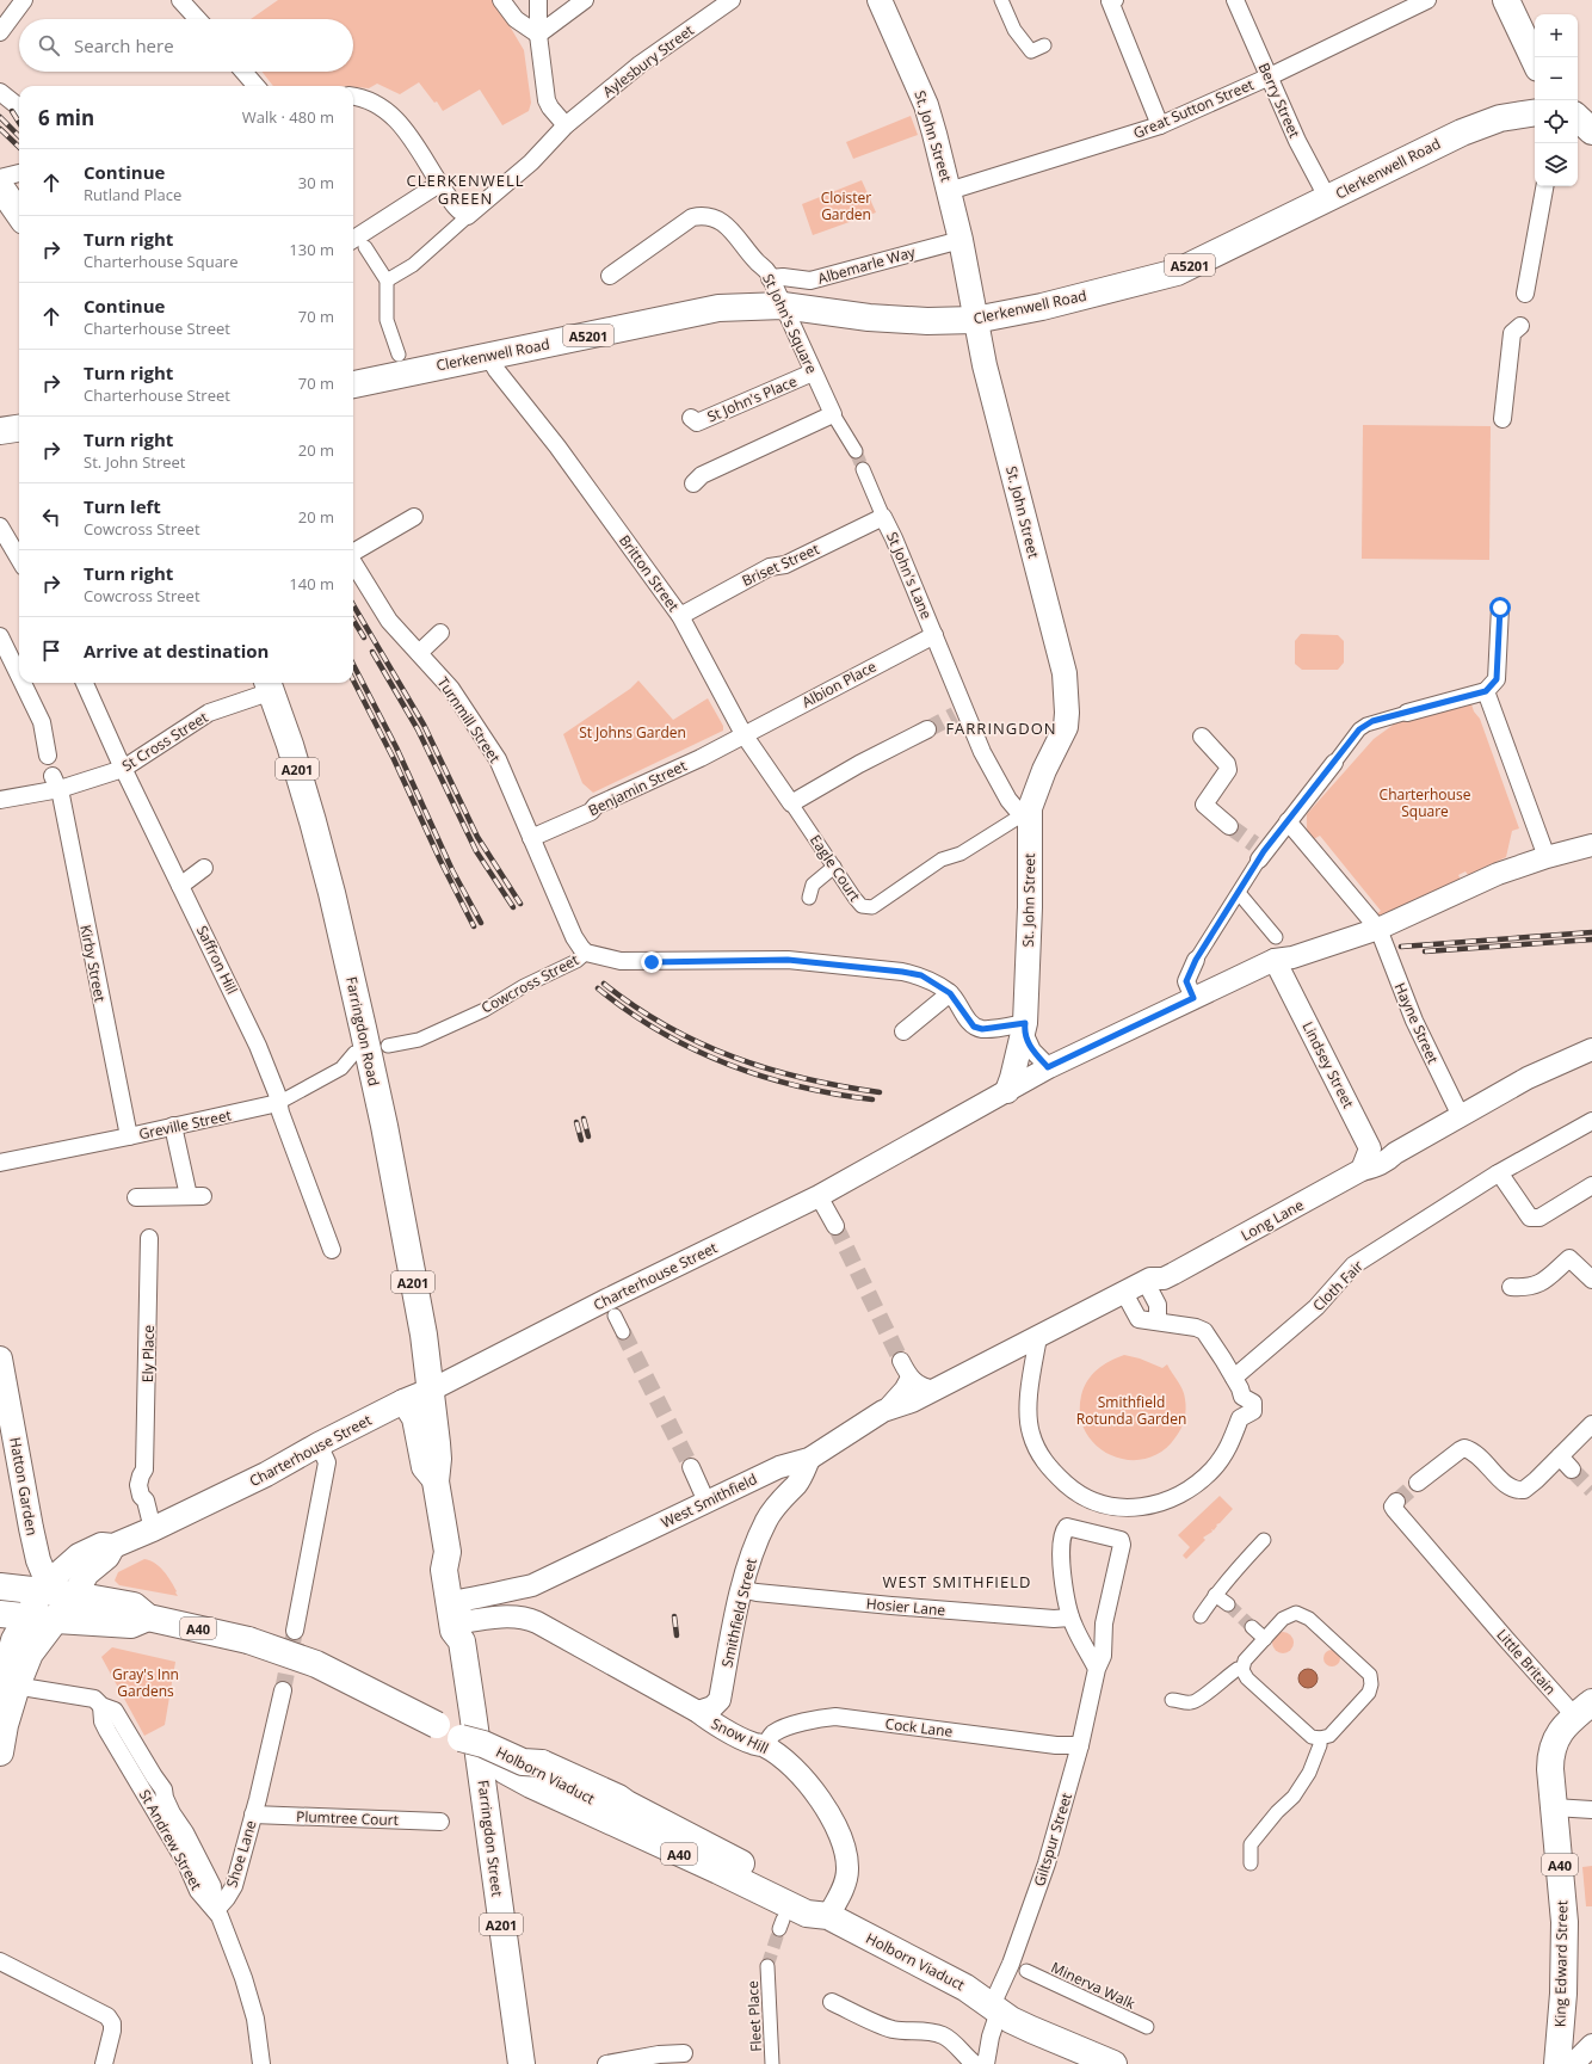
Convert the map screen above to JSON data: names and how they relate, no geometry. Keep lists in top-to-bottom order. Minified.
{"streets":{"main road":["St. John Street","Clerkenwell Road","A5201","A201","Farringdon Road","Charterhouse Street","Hatton Garden","A40","Little Britain","Holborn Viaduct","Farringdon Street","King Edward Street"],"street":["Aylesbury Street","Berry Street","Great Sutton Street","Albemarle Way","St John's Square","St John's Place","Briset Street","Britton Street","St John's Lane","Albion Place","Turnmill Street","St Cross Street","Benjamin Street","Eagle Court","Saffron Hill","Kirby Street","Cowcross Street","Hayne Street","Lindsey Street","Greville Street","Long Lane","Cloth Fair","Ely Place","West Smithfield","Hosier Lane","Smithfield Street","Cock Lane","Snow Hill","Plumtree Court","St Andrew Street","Giltspur Street","Shoe Lane","Minerva Walk","Fleet Place"]},"crossings":[["Berry Street","Great Sutton Street"],["Berry Street","Clerkenwell Road"],["Great Sutton Street","St. John Street"],["St. John Street","Clerkenwell Road"],["St. John Street","Albemarle Way"],["St. John Street","St John's Lane"],["St. John Street","Eagle Court"],["St. John Street","Cowcross Street"],["St. John Street","Charterhouse Street"],["Clerkenwell Road","St John's Square"],["Clerkenwell Road","Britton Street"],["Albemarle Way","St John's Square"],["St John's Square","St John's Place"],["Briset Street","Britton Street"],["Briset Street","St John's Lane"],["Britton Street","Albion Place"],["Britton Street","Benjamin Street"],["Britton Street","Eagle Court"],["St John's Lane","Albion Place"],["St John's Lane","Eagle Court"],["Albion Place","Benjamin Street"],["Turnmill Street","Benjamin Street"],["Turnmill Street","Cowcross Street"],["St Cross Street","Saffron Hill"],["St Cross Street","Kirby Street"],["St Cross Street","Farringdon Road"],["A201","Charterhouse Street"],["A201","Farringdon Street"],["Saffron Hill","Greville Street"],["Kirby Street","Greville Street"],["Hayne Street","Long Lane"],["Hayne Street","Charterhouse Street"],["Farringdon Road","Charterhouse Street"],["Farringdon Road","Farringdon Street"],["Lindsey Street","Charterhouse Street"],["Long Lane","West Smithfield"],["Charterhouse Street","Ely Place"],["Charterhouse Street","Hatton Garden"],["Charterhouse Street","A40"],["Charterhouse Street","Farringdon Street"],["Hatton Garden","A40"],["West Smithfield","Smithfield Street"],["West Smithfield","Snow Hill"],["West Smithfield","Farringdon Street"],["Hosier Lane","Smithfield Street"],["Smithfield Street","Snow Hill"],["A40","Holborn Viaduct"],["A40","Giltspur Street"],["Little Britain","King Edward Street"],["Cock Lane","Snow Hill"],["Cock Lane","Giltspur Street"],["Snow Hill","Holborn Viaduct"],["Snow Hill","Farringdon Street"],["Holborn Viaduct","Giltspur Street"],["Plumtree Court","Shoe Lane"],["St Andrew Street","Shoe Lane"]],"districts":["CLERKENWELL GREEN","FARRINGDON","WEST SMITHFIELD"],"parks":["Cloister Garden","St Johns Garden","Charterhouse Square","Smithfield Rotunda Garden","Gray's Inn Gardens"],"page":{"map_buttons":["+","−"],"search":"Search here","heading":["6 min","Walk · 480 m"],"list":[["Continue","Rutland Place","30 m"],["Turn right","Charterhouse Square","130 m"],["Continue","Charterhouse Street","70 m"],["Turn right","Charterhouse Street","70 m"],["Turn right","St. John Street","20 m"],["Turn left","Cowcross Street","20 m"],["Turn right","Cowcross Street","140 m"],"Arrive at destination"]}}
